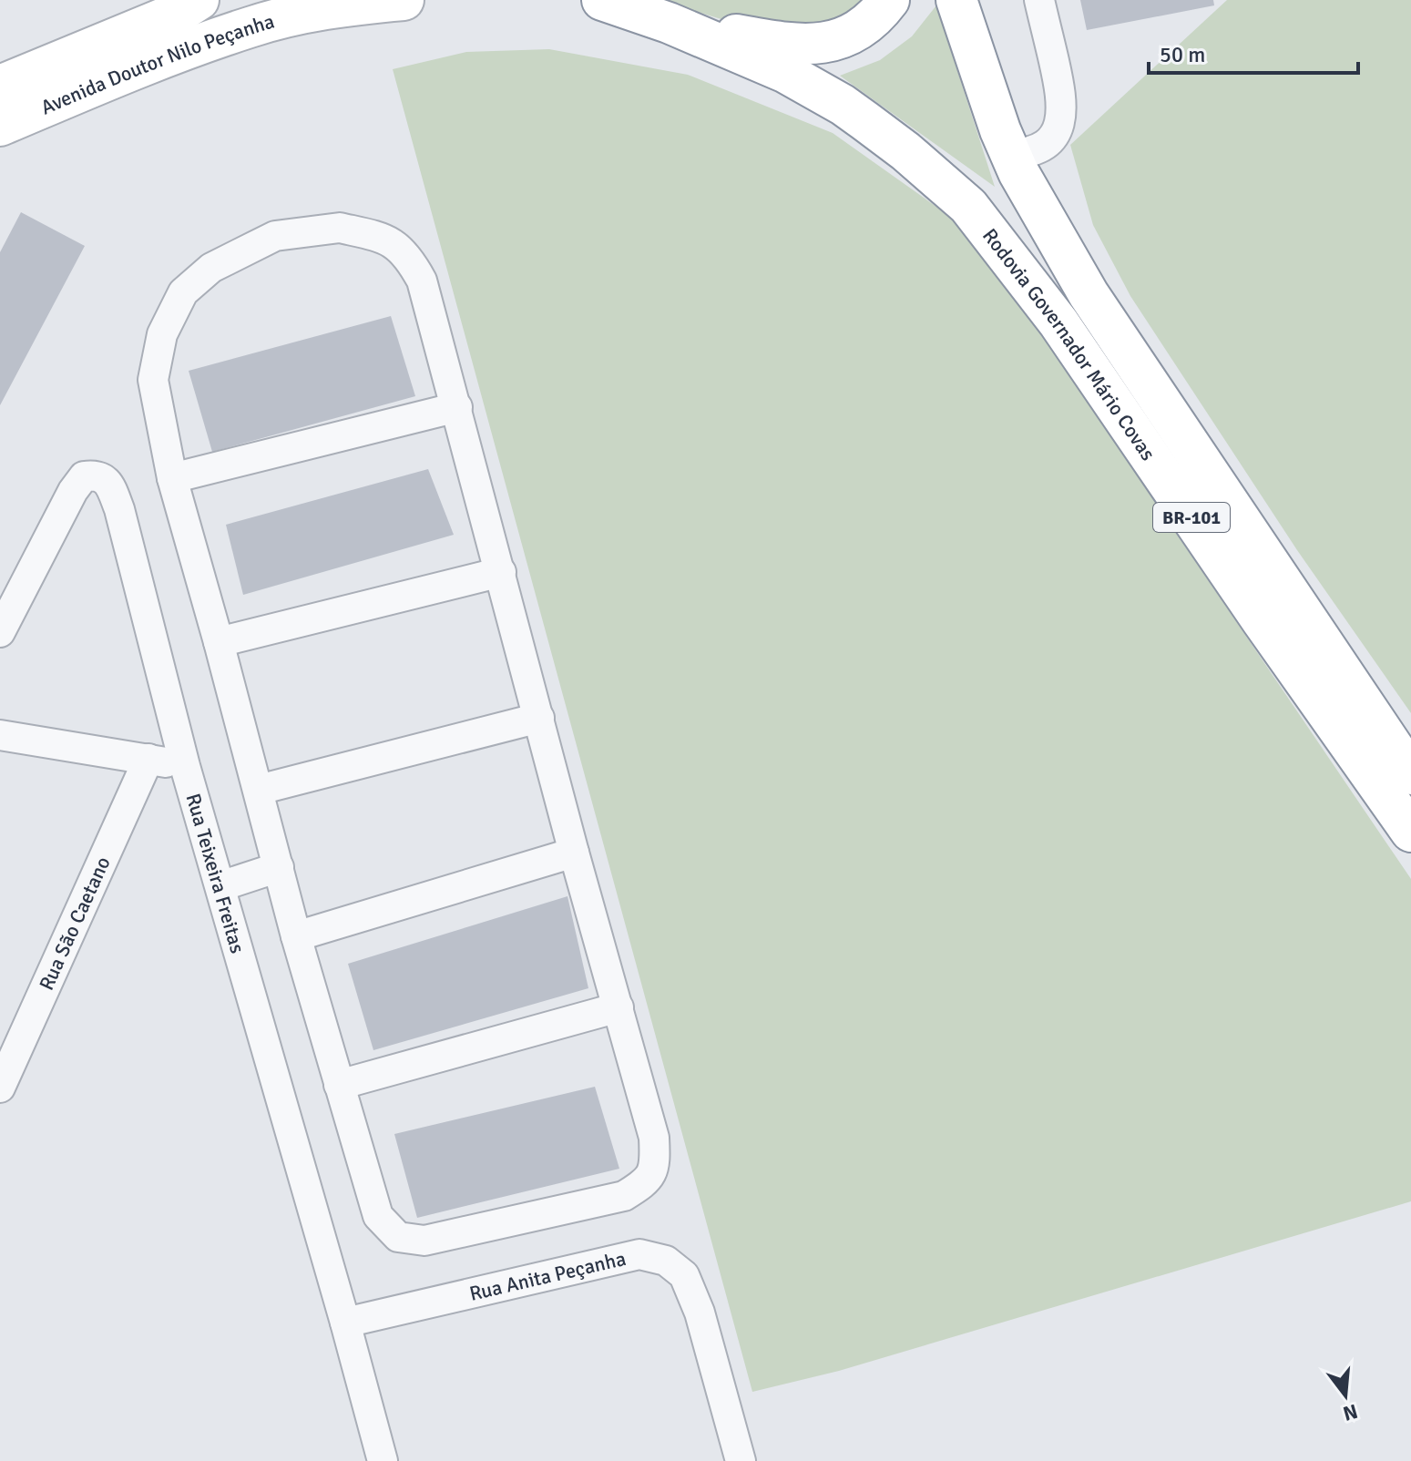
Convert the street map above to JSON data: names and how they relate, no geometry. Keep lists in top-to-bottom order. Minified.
{"streets":{"main road":["Avenida Doutor Nilo Peçanha","Rodovia Governador Mário Covas","BR-101"],"street":["Rua Teixeira Freitas","Rua São Caetano","Rua Anita Peçanha"]},"crossings":[["Rua Teixeira Freitas","Rua Anita Peçanha"]],"scale_bar":"50 m","north":"bottom"}
